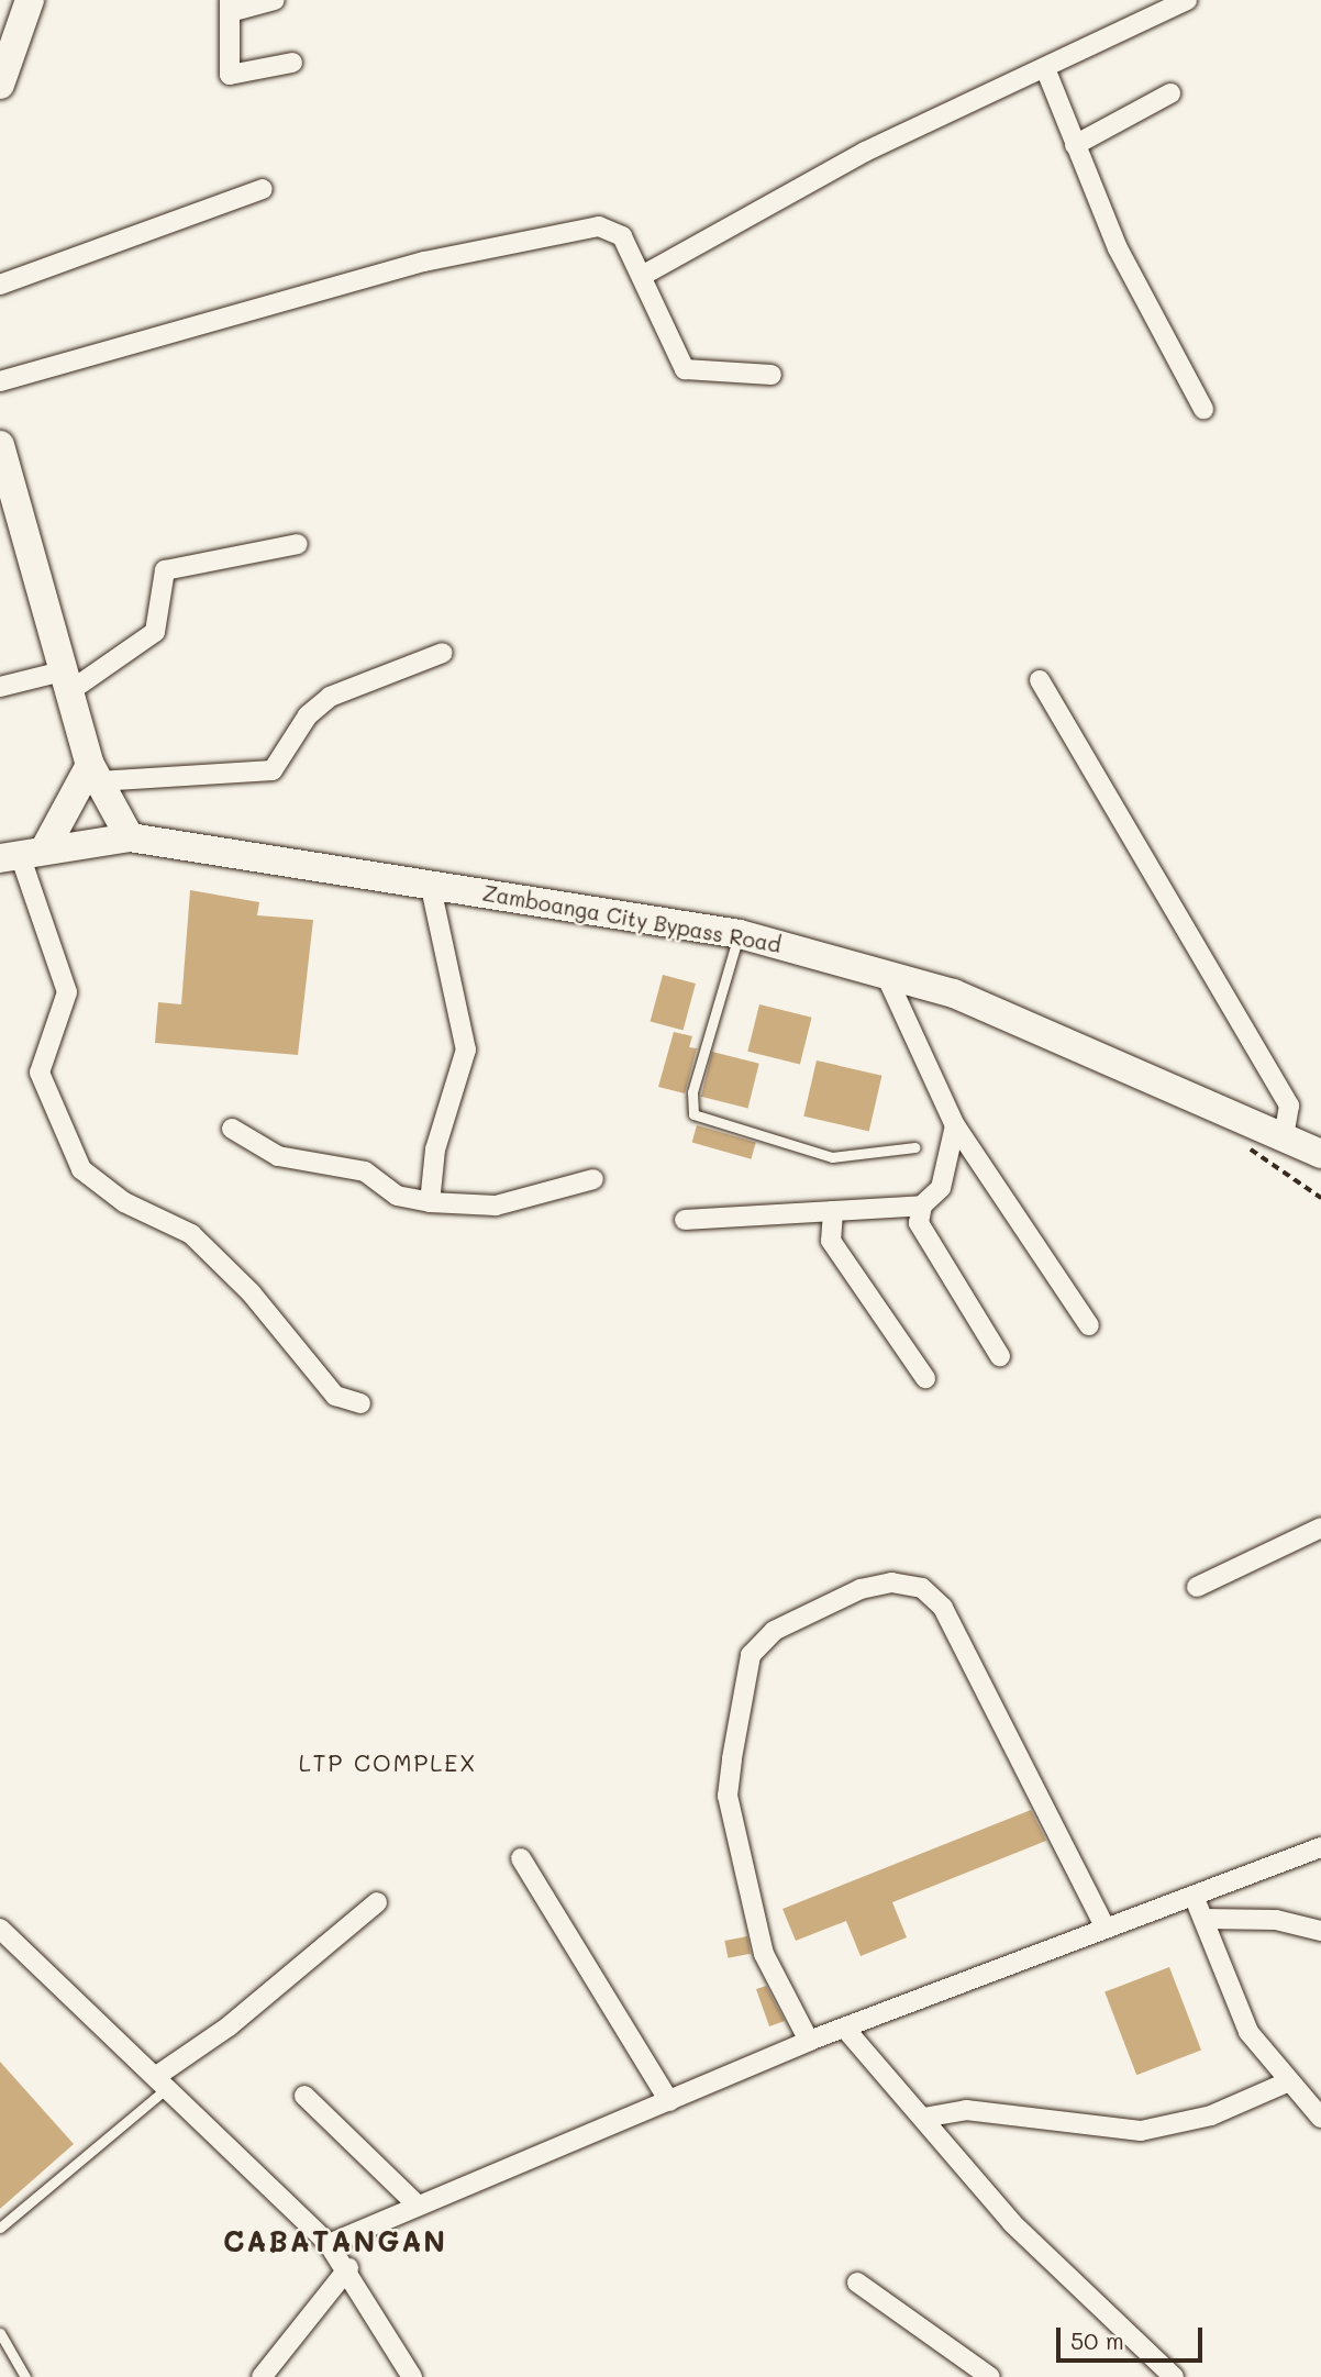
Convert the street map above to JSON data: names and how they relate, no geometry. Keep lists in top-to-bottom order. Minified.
{"streets":{"main road":["Zamboanga City Bypass Road"]},"districts":["LTP COMPLEX","CABATANGAN"],"scale_bar":"50 m"}
